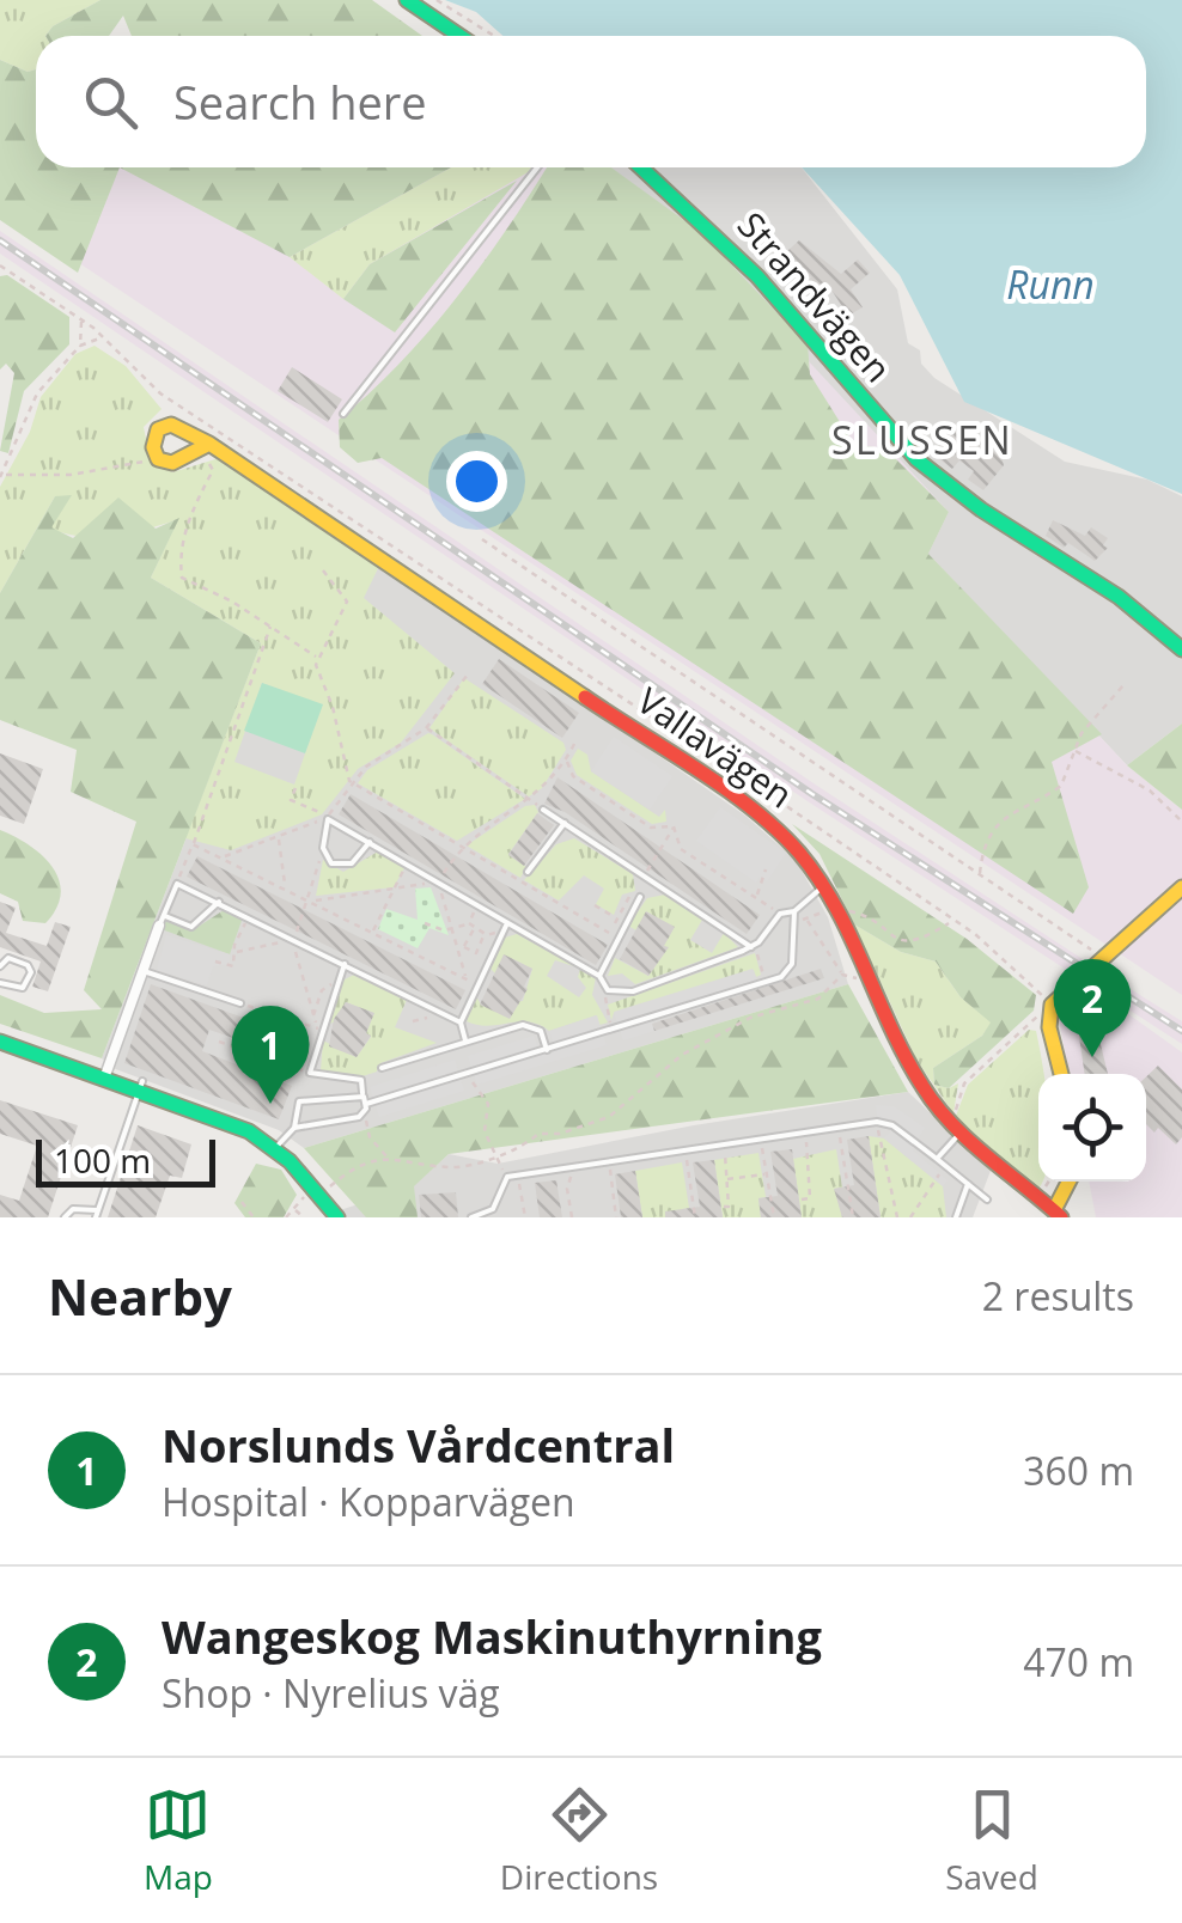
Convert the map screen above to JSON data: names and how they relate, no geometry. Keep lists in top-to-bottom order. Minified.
{"streets":{"street":["Strandvägen","Vallavägen"]},"districts":["SLUSSEN"],"water":["Runn"],"scale_bar":"100 m","page":{"search":"Search here","pins":["2","1"],"scale":"100 m","heading":["Nearby","2 results"],"list":[{"mark":"1","name":"Norslunds Vårdcentral","note":"Hospital · Kopparvägen","value":"360 m"},{"mark":"2","name":"Wangeskog Maskinuthyrning","note":"Shop · Nyrelius väg","value":"470 m"}],"nav":["Map","Directions","Saved"]}}
